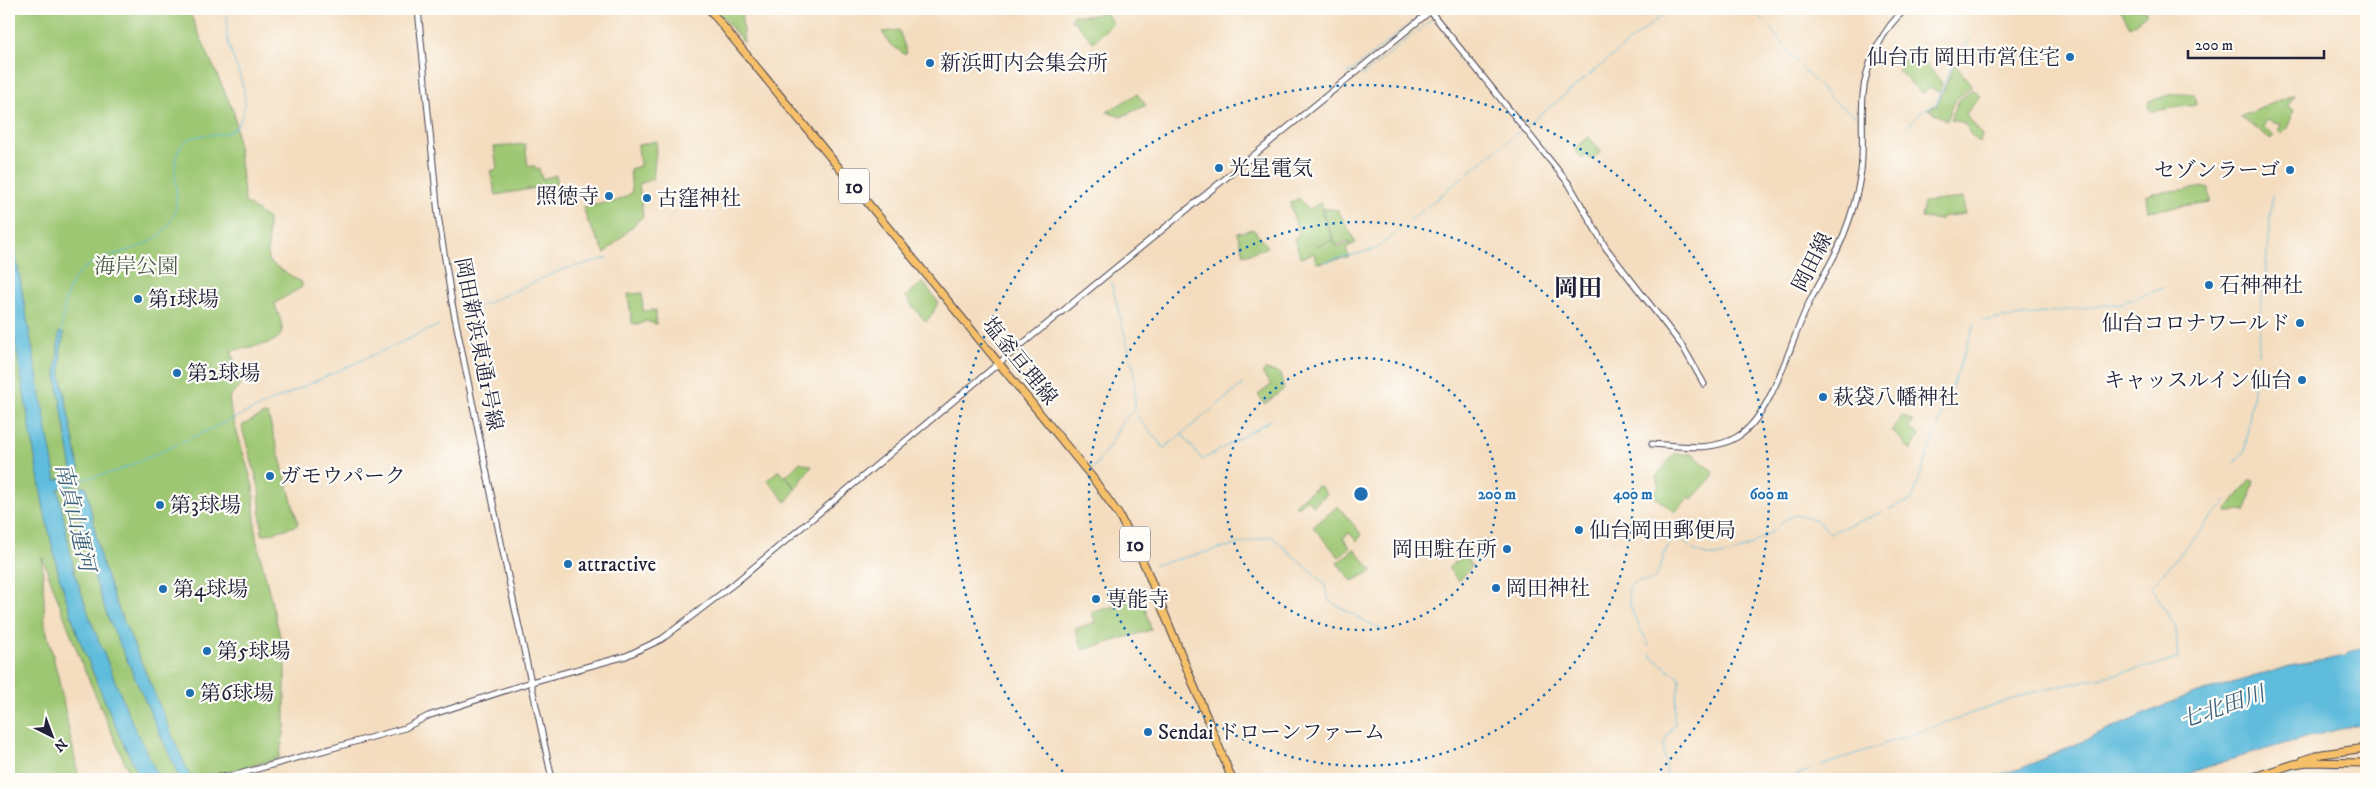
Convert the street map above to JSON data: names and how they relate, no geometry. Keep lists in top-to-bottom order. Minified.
{"streets":{"main road":["10","塩釜亘理線"],"street":["岡田線","岡田新浜東通1号線"]},"districts":["岡田"],"water":["南貞山運河","七北田川"],"parks":["海岸公園"],"places":["仙台市 岡田市営住宅","新浜町内会集会所","光星電気","セゾンラーゴ","照徳寺","古窪神社","石神神社","第1球場","仙台コロナワールド","第2球場","キャッスルイン仙台","萩袋八幡神社","ガモウパーク","第3球場","仙台岡田郵便局","岡田駐在所","attractive","岡田神社","第4球場","専能寺","第5球場","第6球場","Sendai ドローンファーム"],"scale_bar":"200 m","north":"bottom right","rings":["200 m","400 m","600 m"]}
